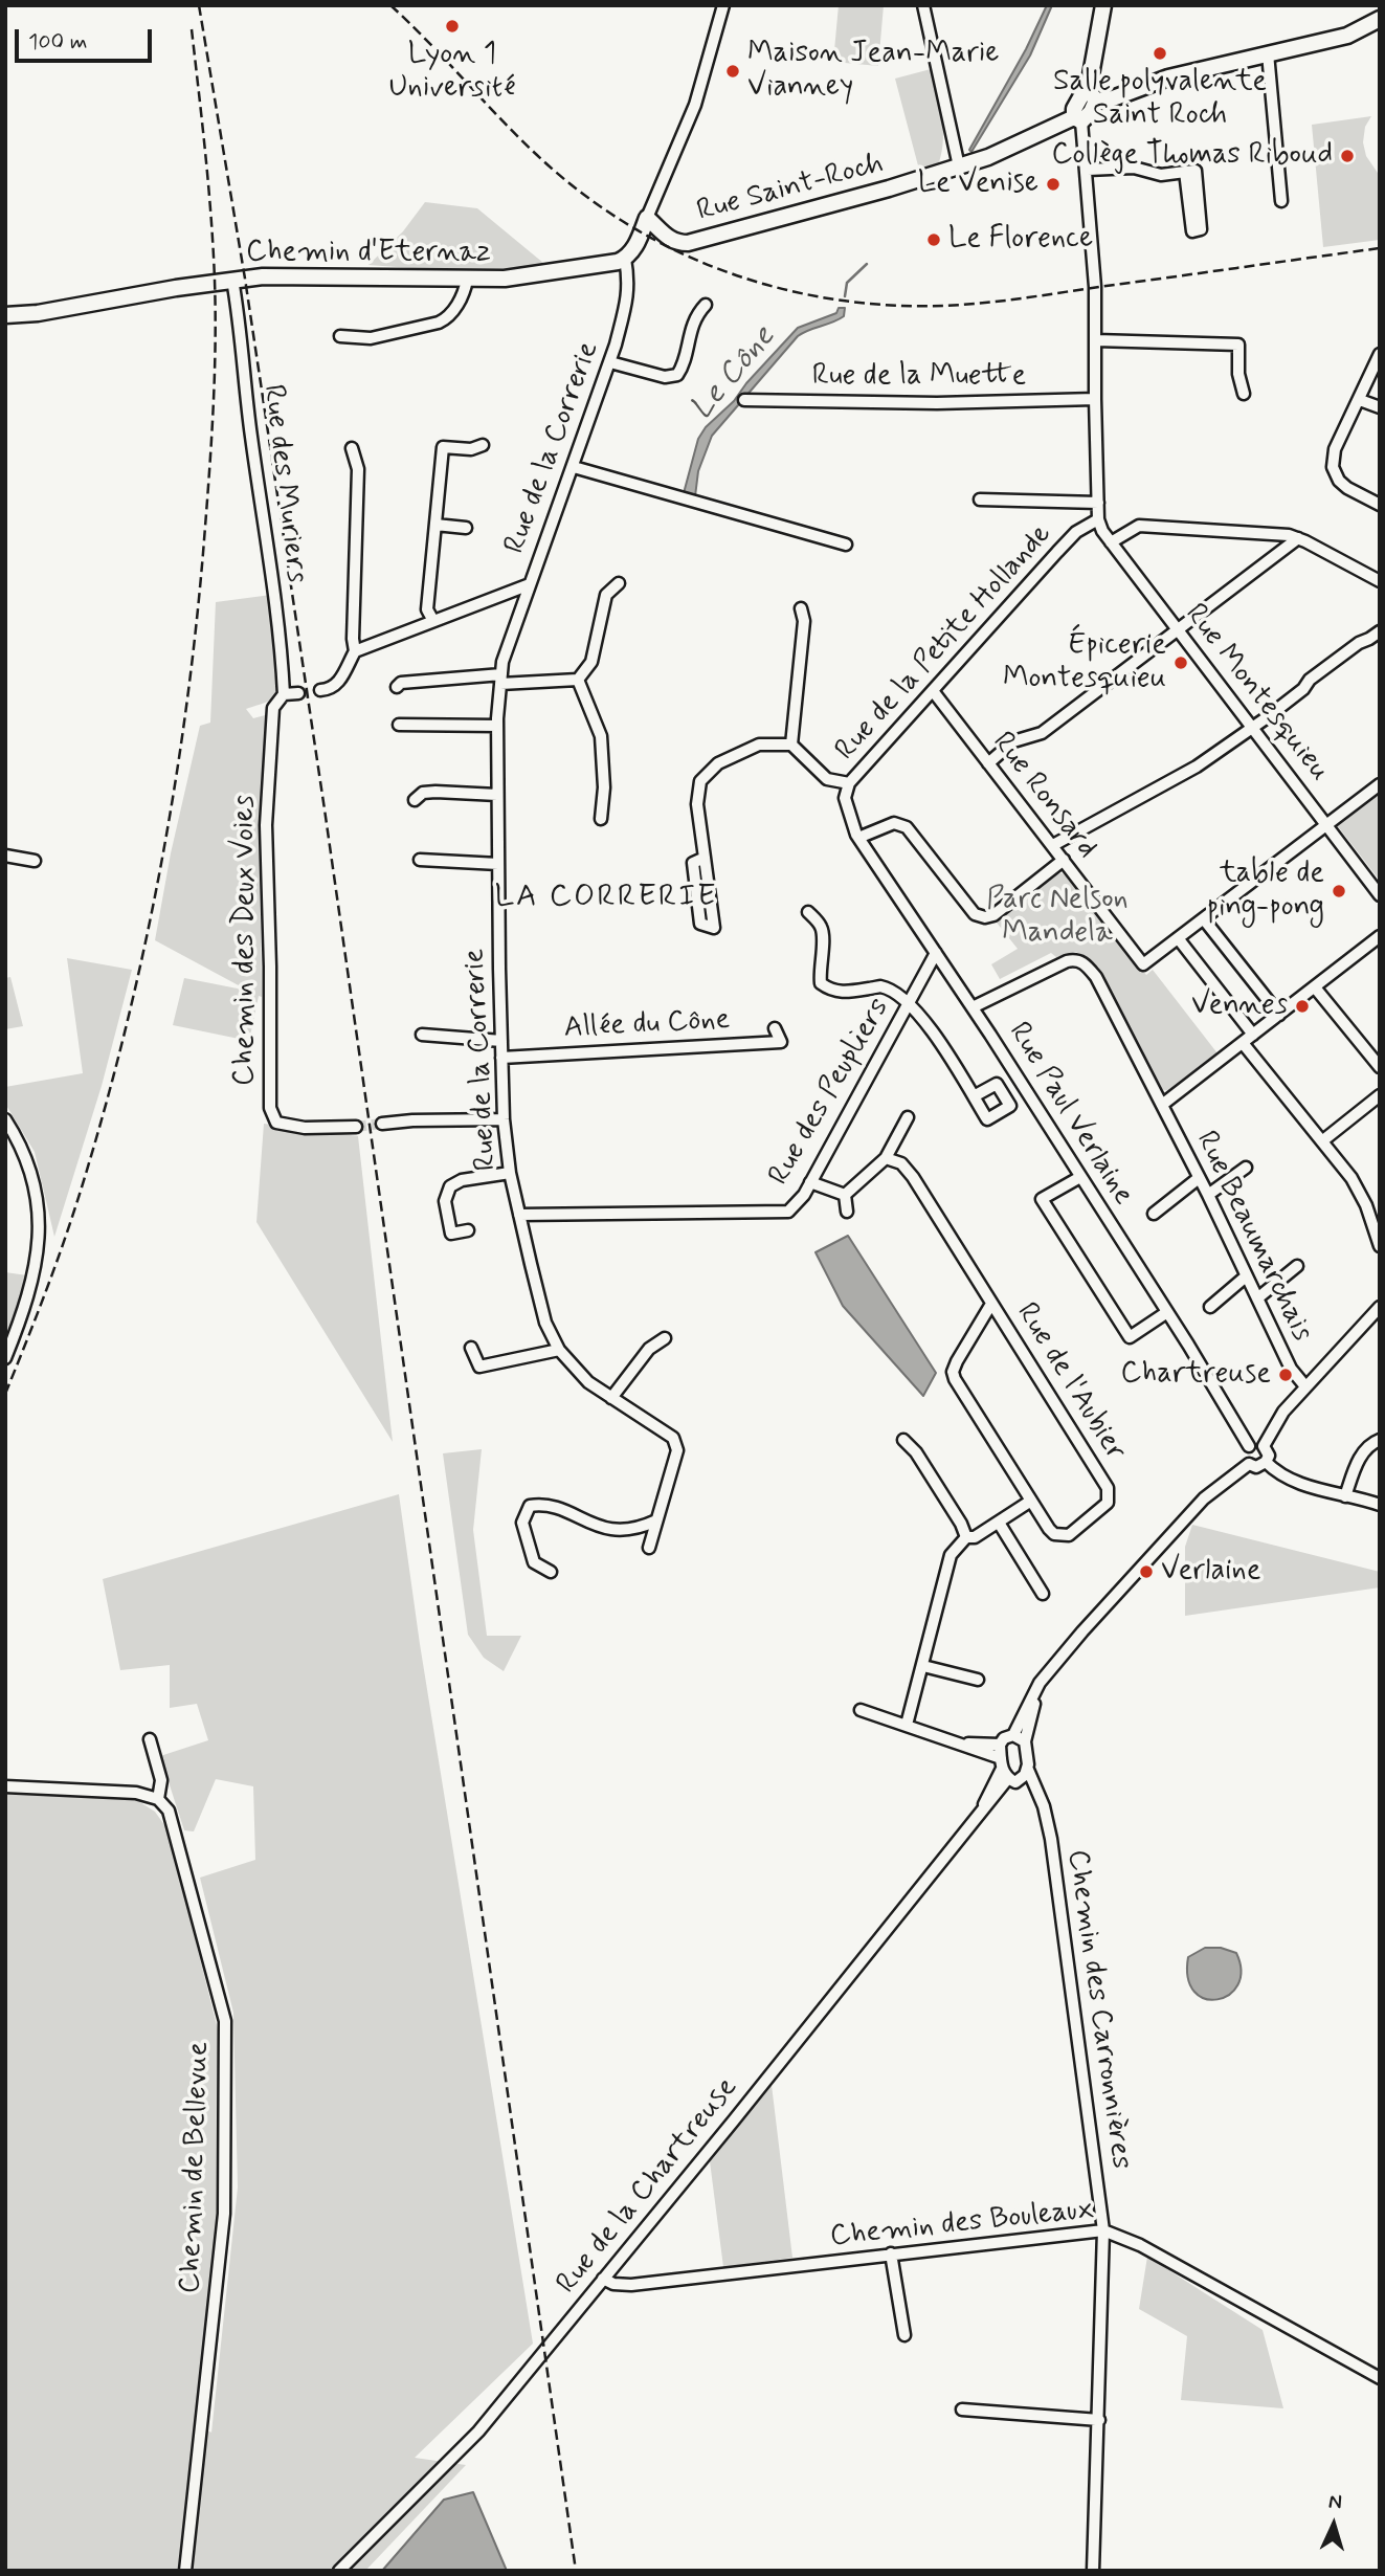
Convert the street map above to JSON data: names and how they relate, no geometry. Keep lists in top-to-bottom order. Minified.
{"streets":{"street":["Rue Saint-Roch","Chemin d'Eternaz","Rue de la Muette","Rue de la Correrie","Rue des Muriers","Rue de la Petite Hollande","Rue Montesquieu","Rue Ronsard","Chemin des Deux Voies","Allée du Cône","Rue des Peupliers","Rue Paul Verlaine","Rue Beaumarchais","Rue de l'Aubier","Chemin des Carronnières","Chemin de Bellevue","Rue de la Chartreuse","Chemin des Bouleaux"]},"crossings":[["Chemin d'Eternaz","Rue de la Correrie"],["Chemin d'Eternaz","Rue des Muriers"],["Rue de la Correrie","Allée du Cône"],["Rue de la Correrie","Rue des Peupliers"],["Rue des Muriers","Chemin des Deux Voies"],["Rue de la Petite Hollande","Rue Montesquieu"],["Rue de la Petite Hollande","Rue Ronsard"],["Rue de la Petite Hollande","Rue Paul Verlaine"],["Rue des Peupliers","Rue Paul Verlaine"],["Rue Paul Verlaine","Rue Beaumarchais"],["Chemin des Carronnières","Chemin des Bouleaux"],["Rue de la Chartreuse","Chemin des Bouleaux"]],"districts":["LA CORRERIE"],"water":["Le Cône"],"parks":["Parc Nelson Mandela"],"places":["Lyon 1 Université","Salle polyvalente Saint Roch","Maison Jean-Marie Vianney","Collège Thomas Riboud","Le Venise","Le Florence","Épicerie Montesquieu","table de ping-pong","Vennes","Chartreuse","Verlaine"],"scale_bar":"100 m","north":"top"}
